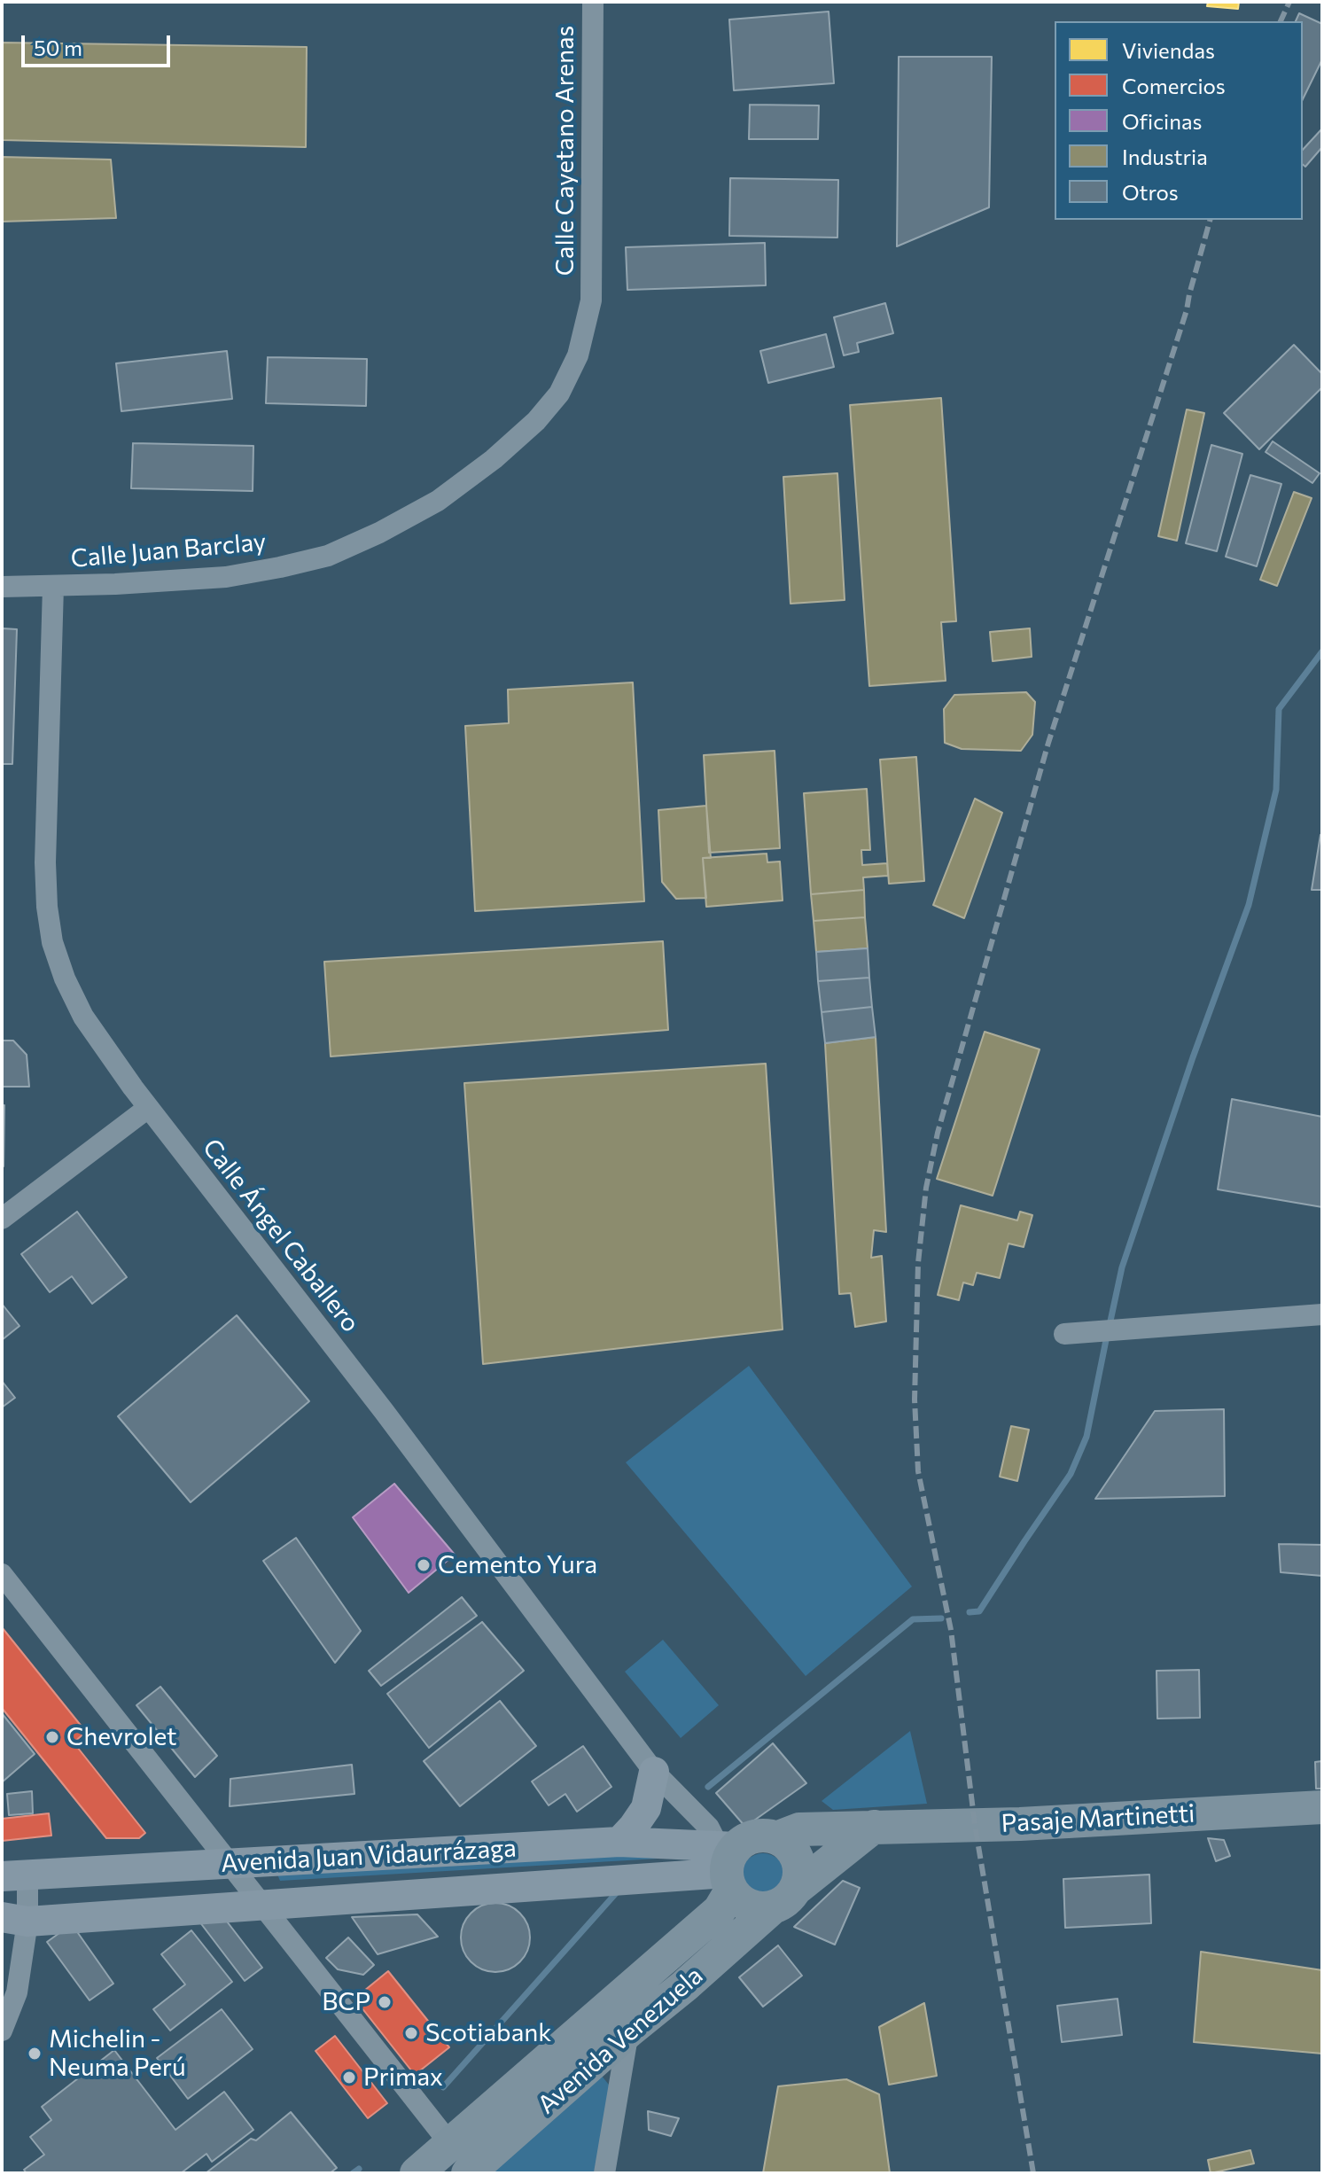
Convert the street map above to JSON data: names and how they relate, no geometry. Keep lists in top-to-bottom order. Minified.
{"streets":{"main road":["Pasaje Martinetti","Avenida Juan Vidaurrázaga","Avenida Venezuela"],"street":["Calle Cayetano Arenas","Calle Juan Barclay","Calle Ángel Caballero"]},"crossings":[["Calle Cayetano Arenas","Calle Juan Barclay"],["Calle Juan Barclay","Calle Ángel Caballero"],["Calle Ángel Caballero","Pasaje Martinetti"],["Calle Ángel Caballero","Avenida Juan Vidaurrázaga"],["Calle Ángel Caballero","Avenida Venezuela"],["Pasaje Martinetti","Avenida Juan Vidaurrázaga"],["Pasaje Martinetti","Avenida Venezuela"],["Avenida Juan Vidaurrázaga","Avenida Venezuela"]],"places":["Cemento Yura","Chevrolet","BCP","Scotiabank","Michelin - Neuma Perú","Primax"],"legend":["Viviendas","Comercios","Oficinas","Industria","Otros"],"scale_bar":"50 m"}
